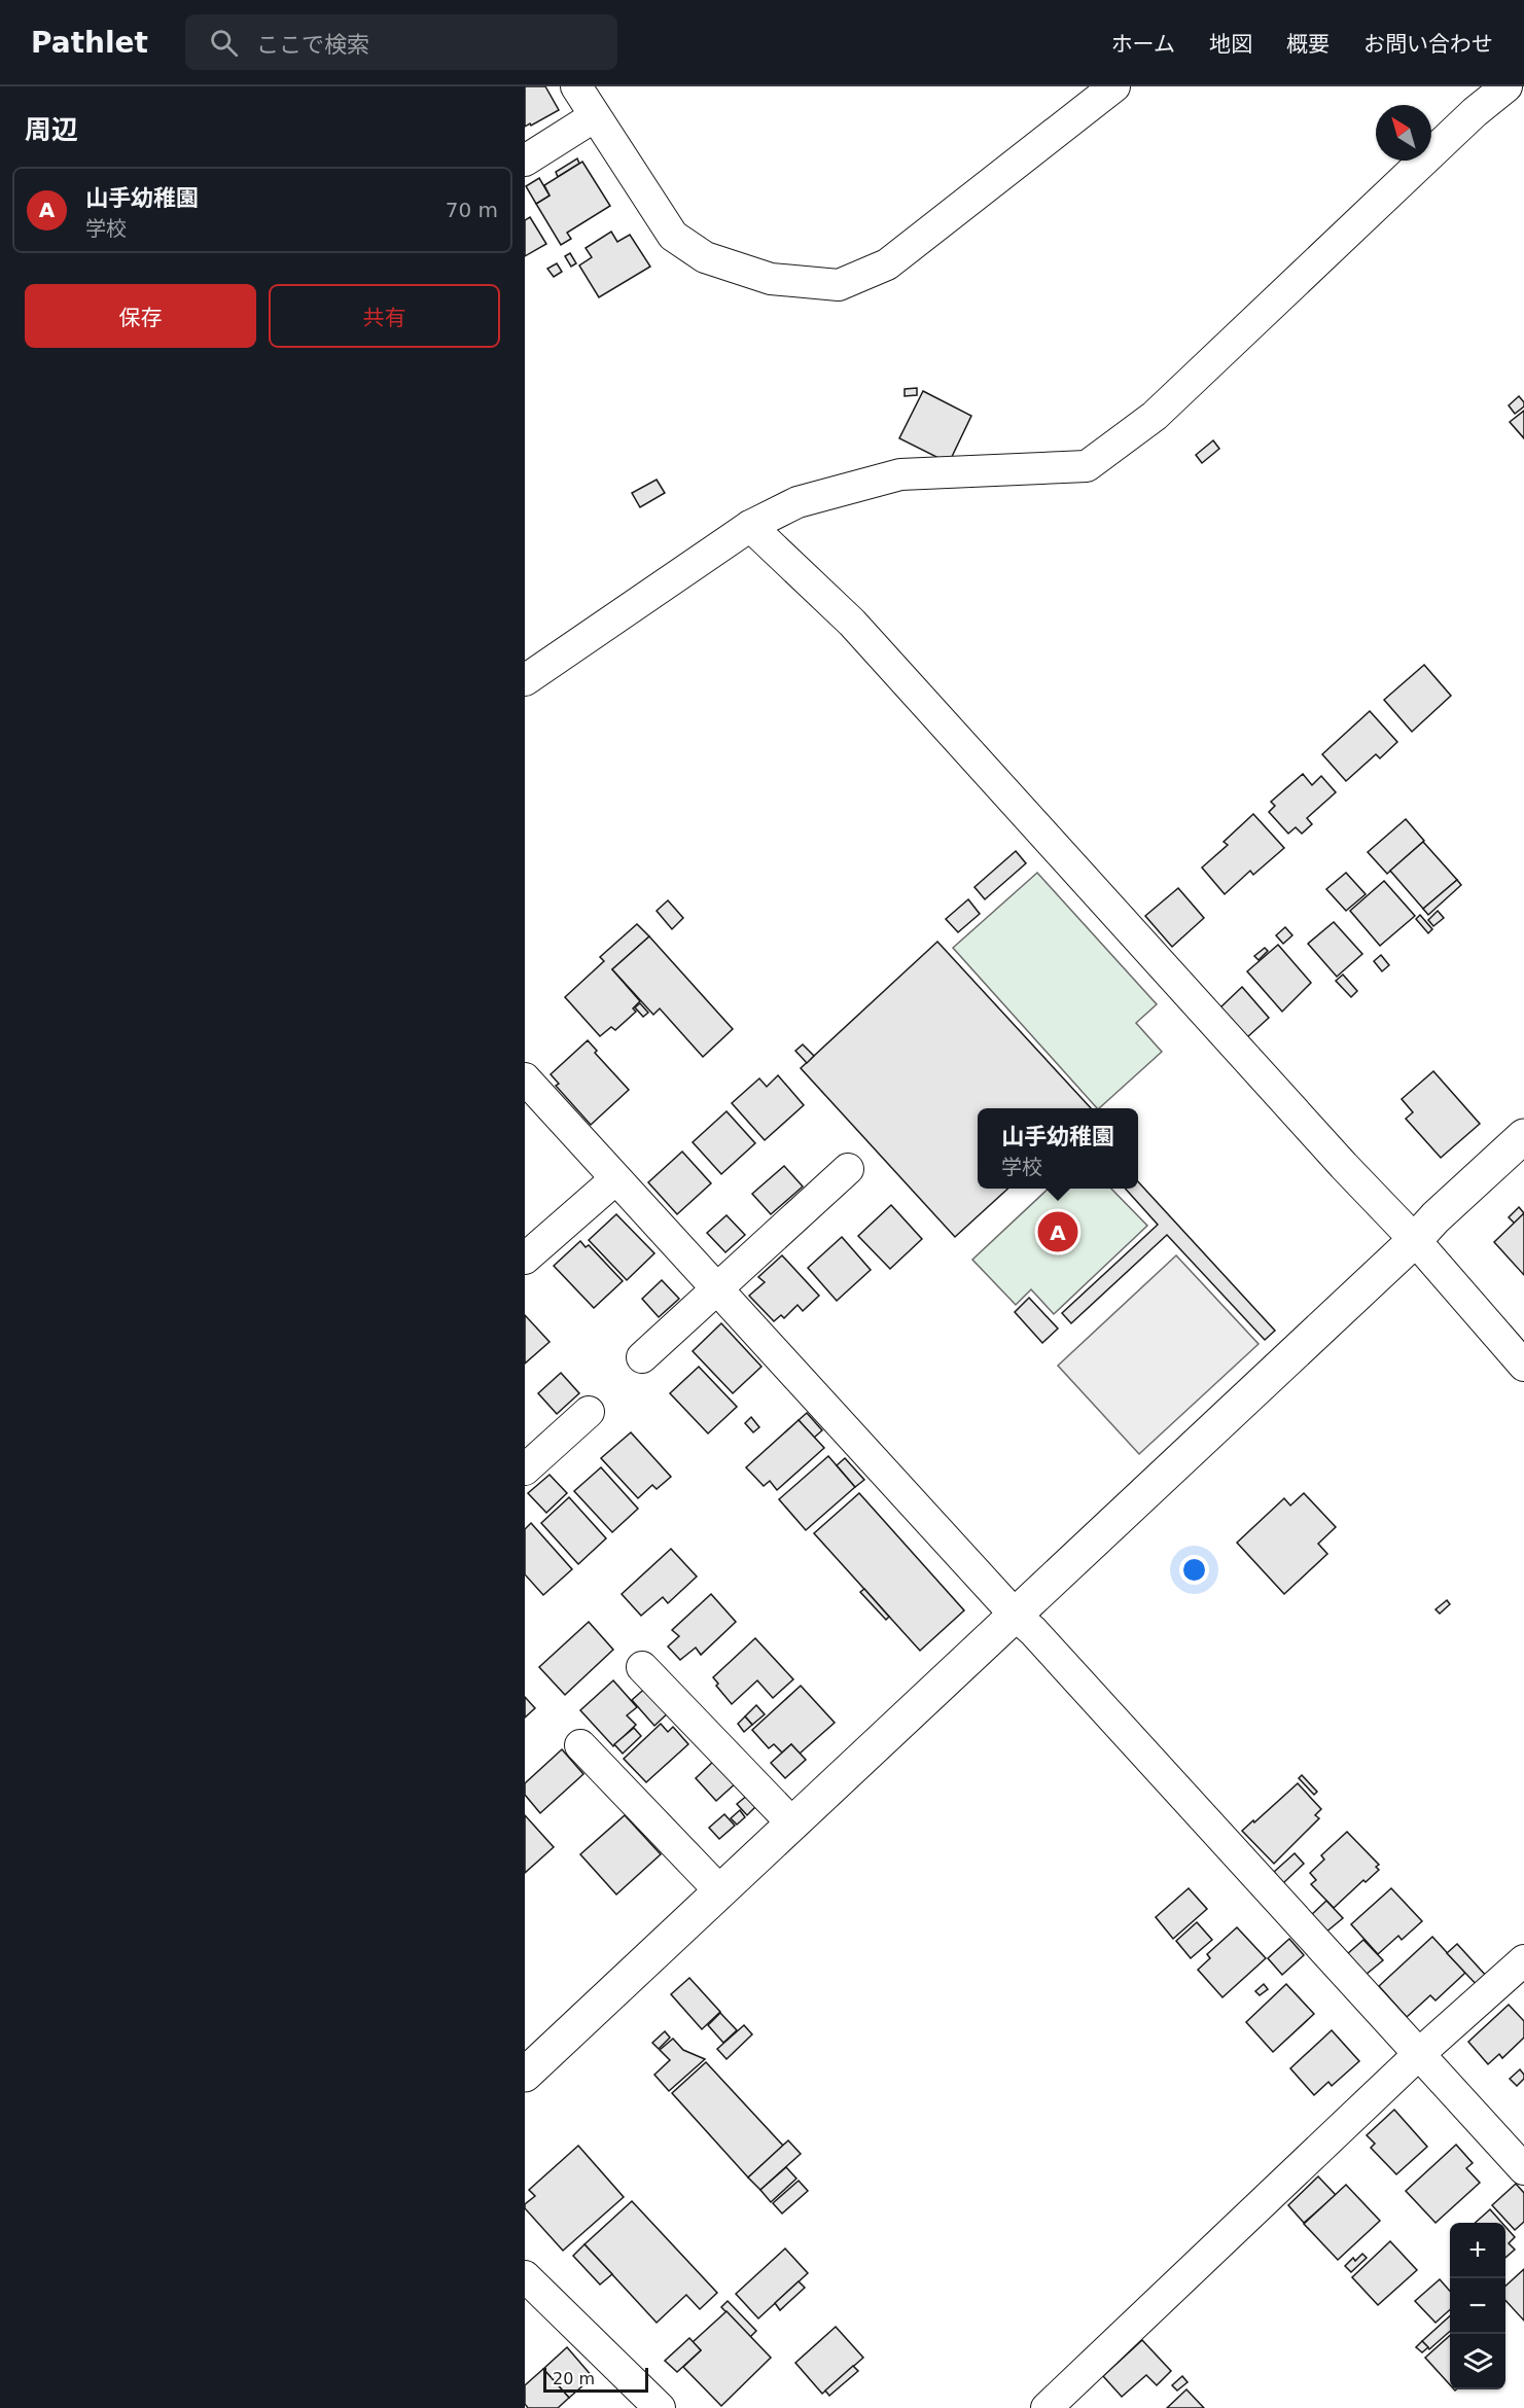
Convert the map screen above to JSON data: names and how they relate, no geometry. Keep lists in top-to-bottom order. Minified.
{"scale_bar":"20 m","north":"top left","page":{"header":"Pathlet","search":"ここで検索","nav":["ホーム","地図","概要","お問い合わせ"],"heading":"周辺","list":[{"mark":"A","name":"山手幼稚園","note":"学校","value":"70 m"}],"buttons":["保存","共有"],"popup":["山手幼稚園","学校"],"pins":"A","map_buttons":["+","−"],"scale":"20 m"}}
